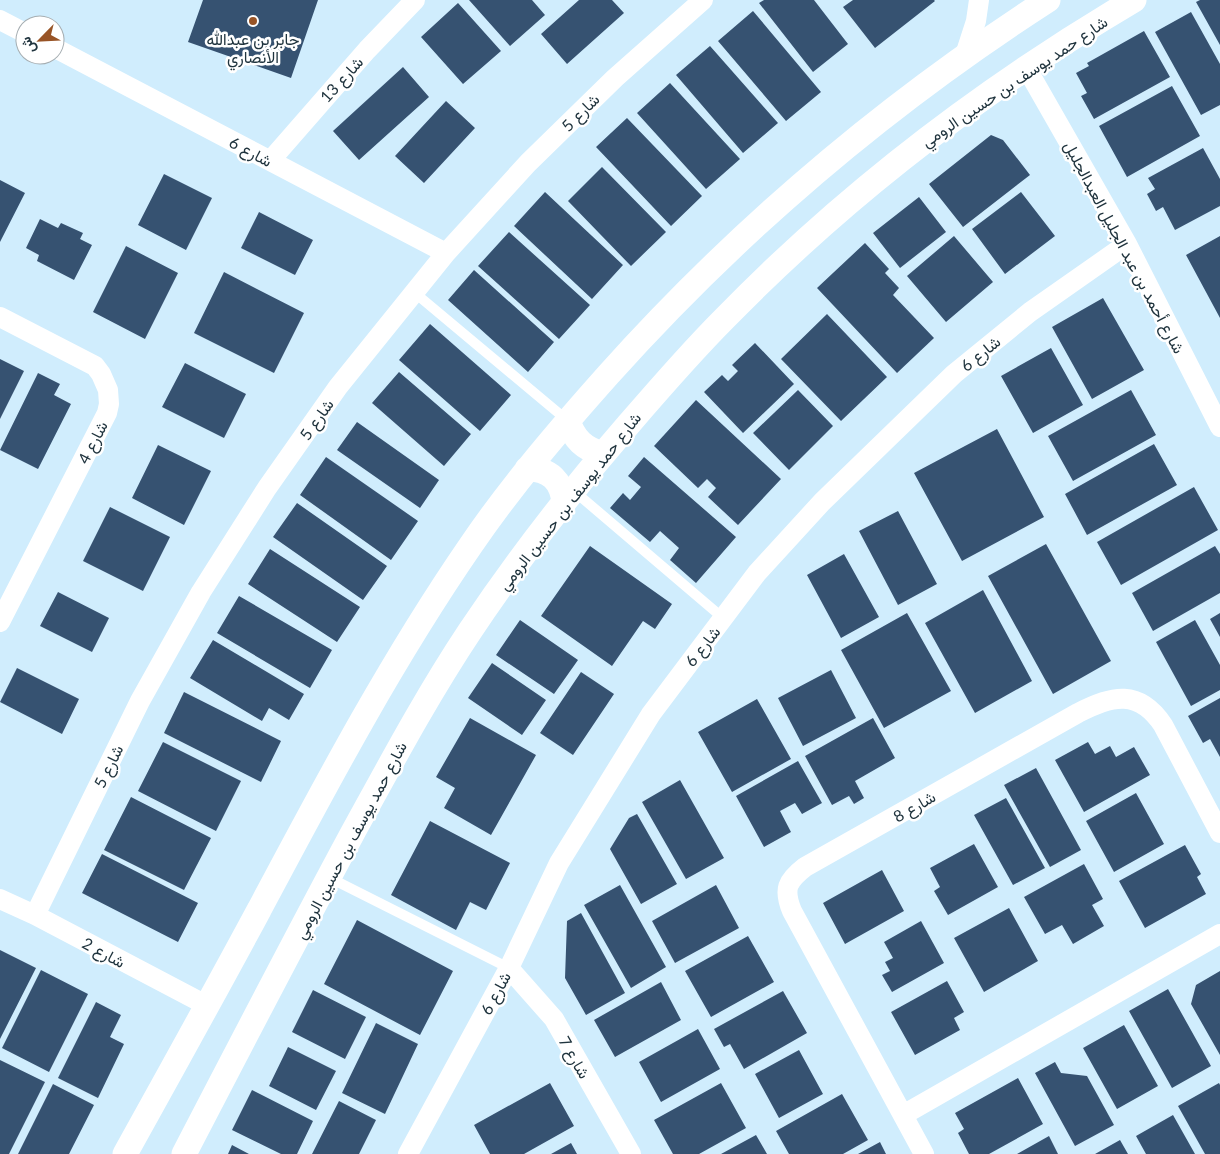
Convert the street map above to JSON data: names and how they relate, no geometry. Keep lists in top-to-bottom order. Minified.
{"streets":{"street":["شارع 13","شارع حمد يوسف بن حسين الرومي","شارع 5","شارع 6","شارع أحمد بن عبد الجليل العبدالجليل","شارع 4","شارع 8","شارع 2","شارع 7"]},"crossings":[["شارع 13","شارع 6"],["شارع حمد يوسف بن حسين الرومي","شارع أحمد بن عبد الجليل العبدالجليل"],["شارع 5","شارع 6"],["شارع 5","شارع 2"],["شارع 6","شارع أحمد بن عبد الجليل العبدالجليل"],["شارع 6","شارع 7"]],"places":["جابر بن عبدالله الأنصاري"],"north":"bottom left"}
